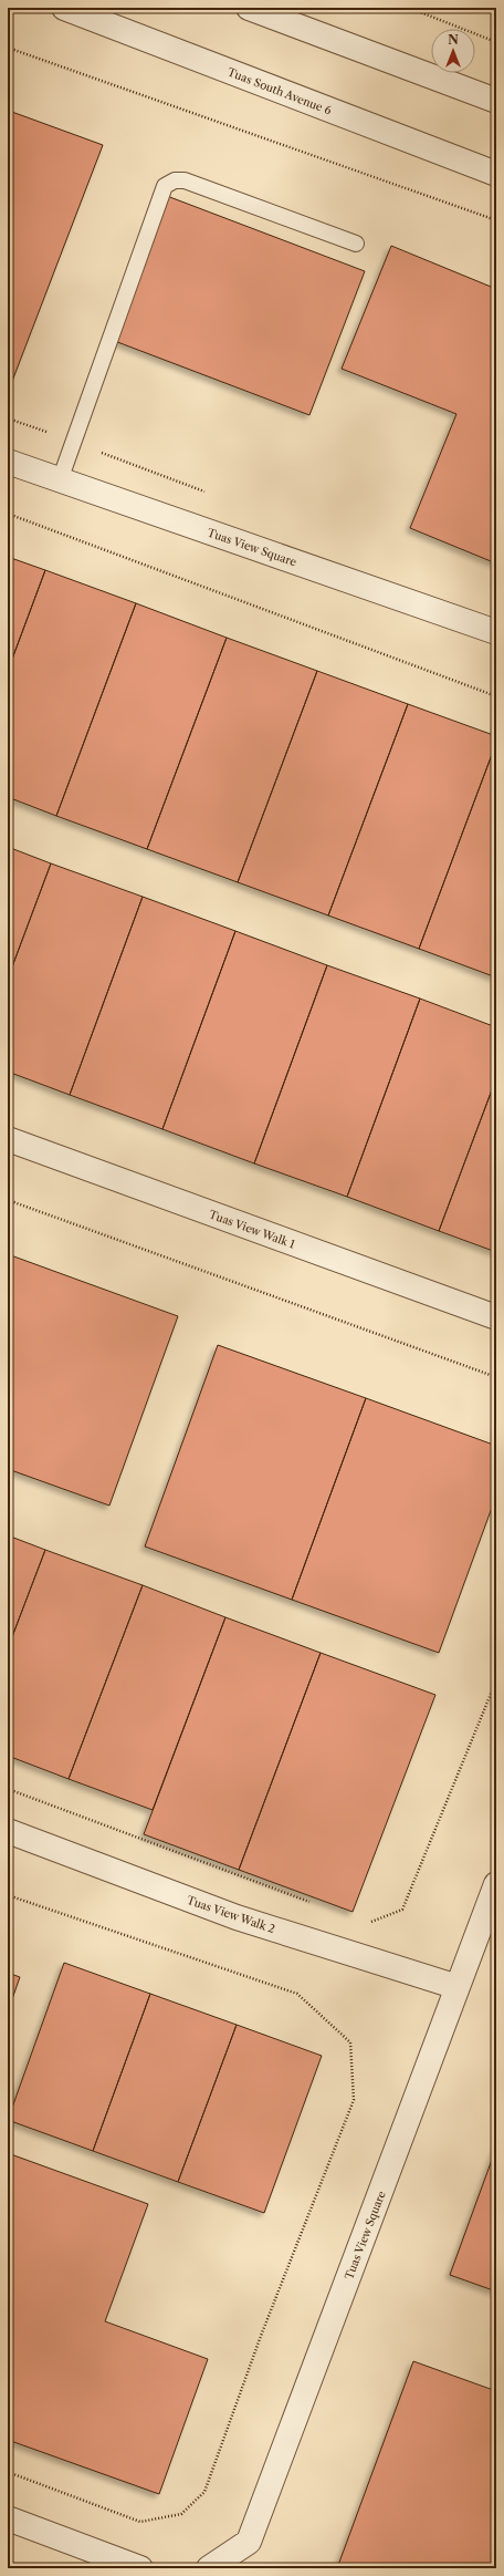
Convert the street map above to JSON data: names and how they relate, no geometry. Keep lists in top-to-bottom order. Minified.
{"streets":{"street":["Tuas South Avenue 6","Tuas View Square","Tuas View Walk 1","Tuas View Walk 2"]},"crossings":[["Tuas View Square","Tuas View Walk 2"]],"north":"top"}
